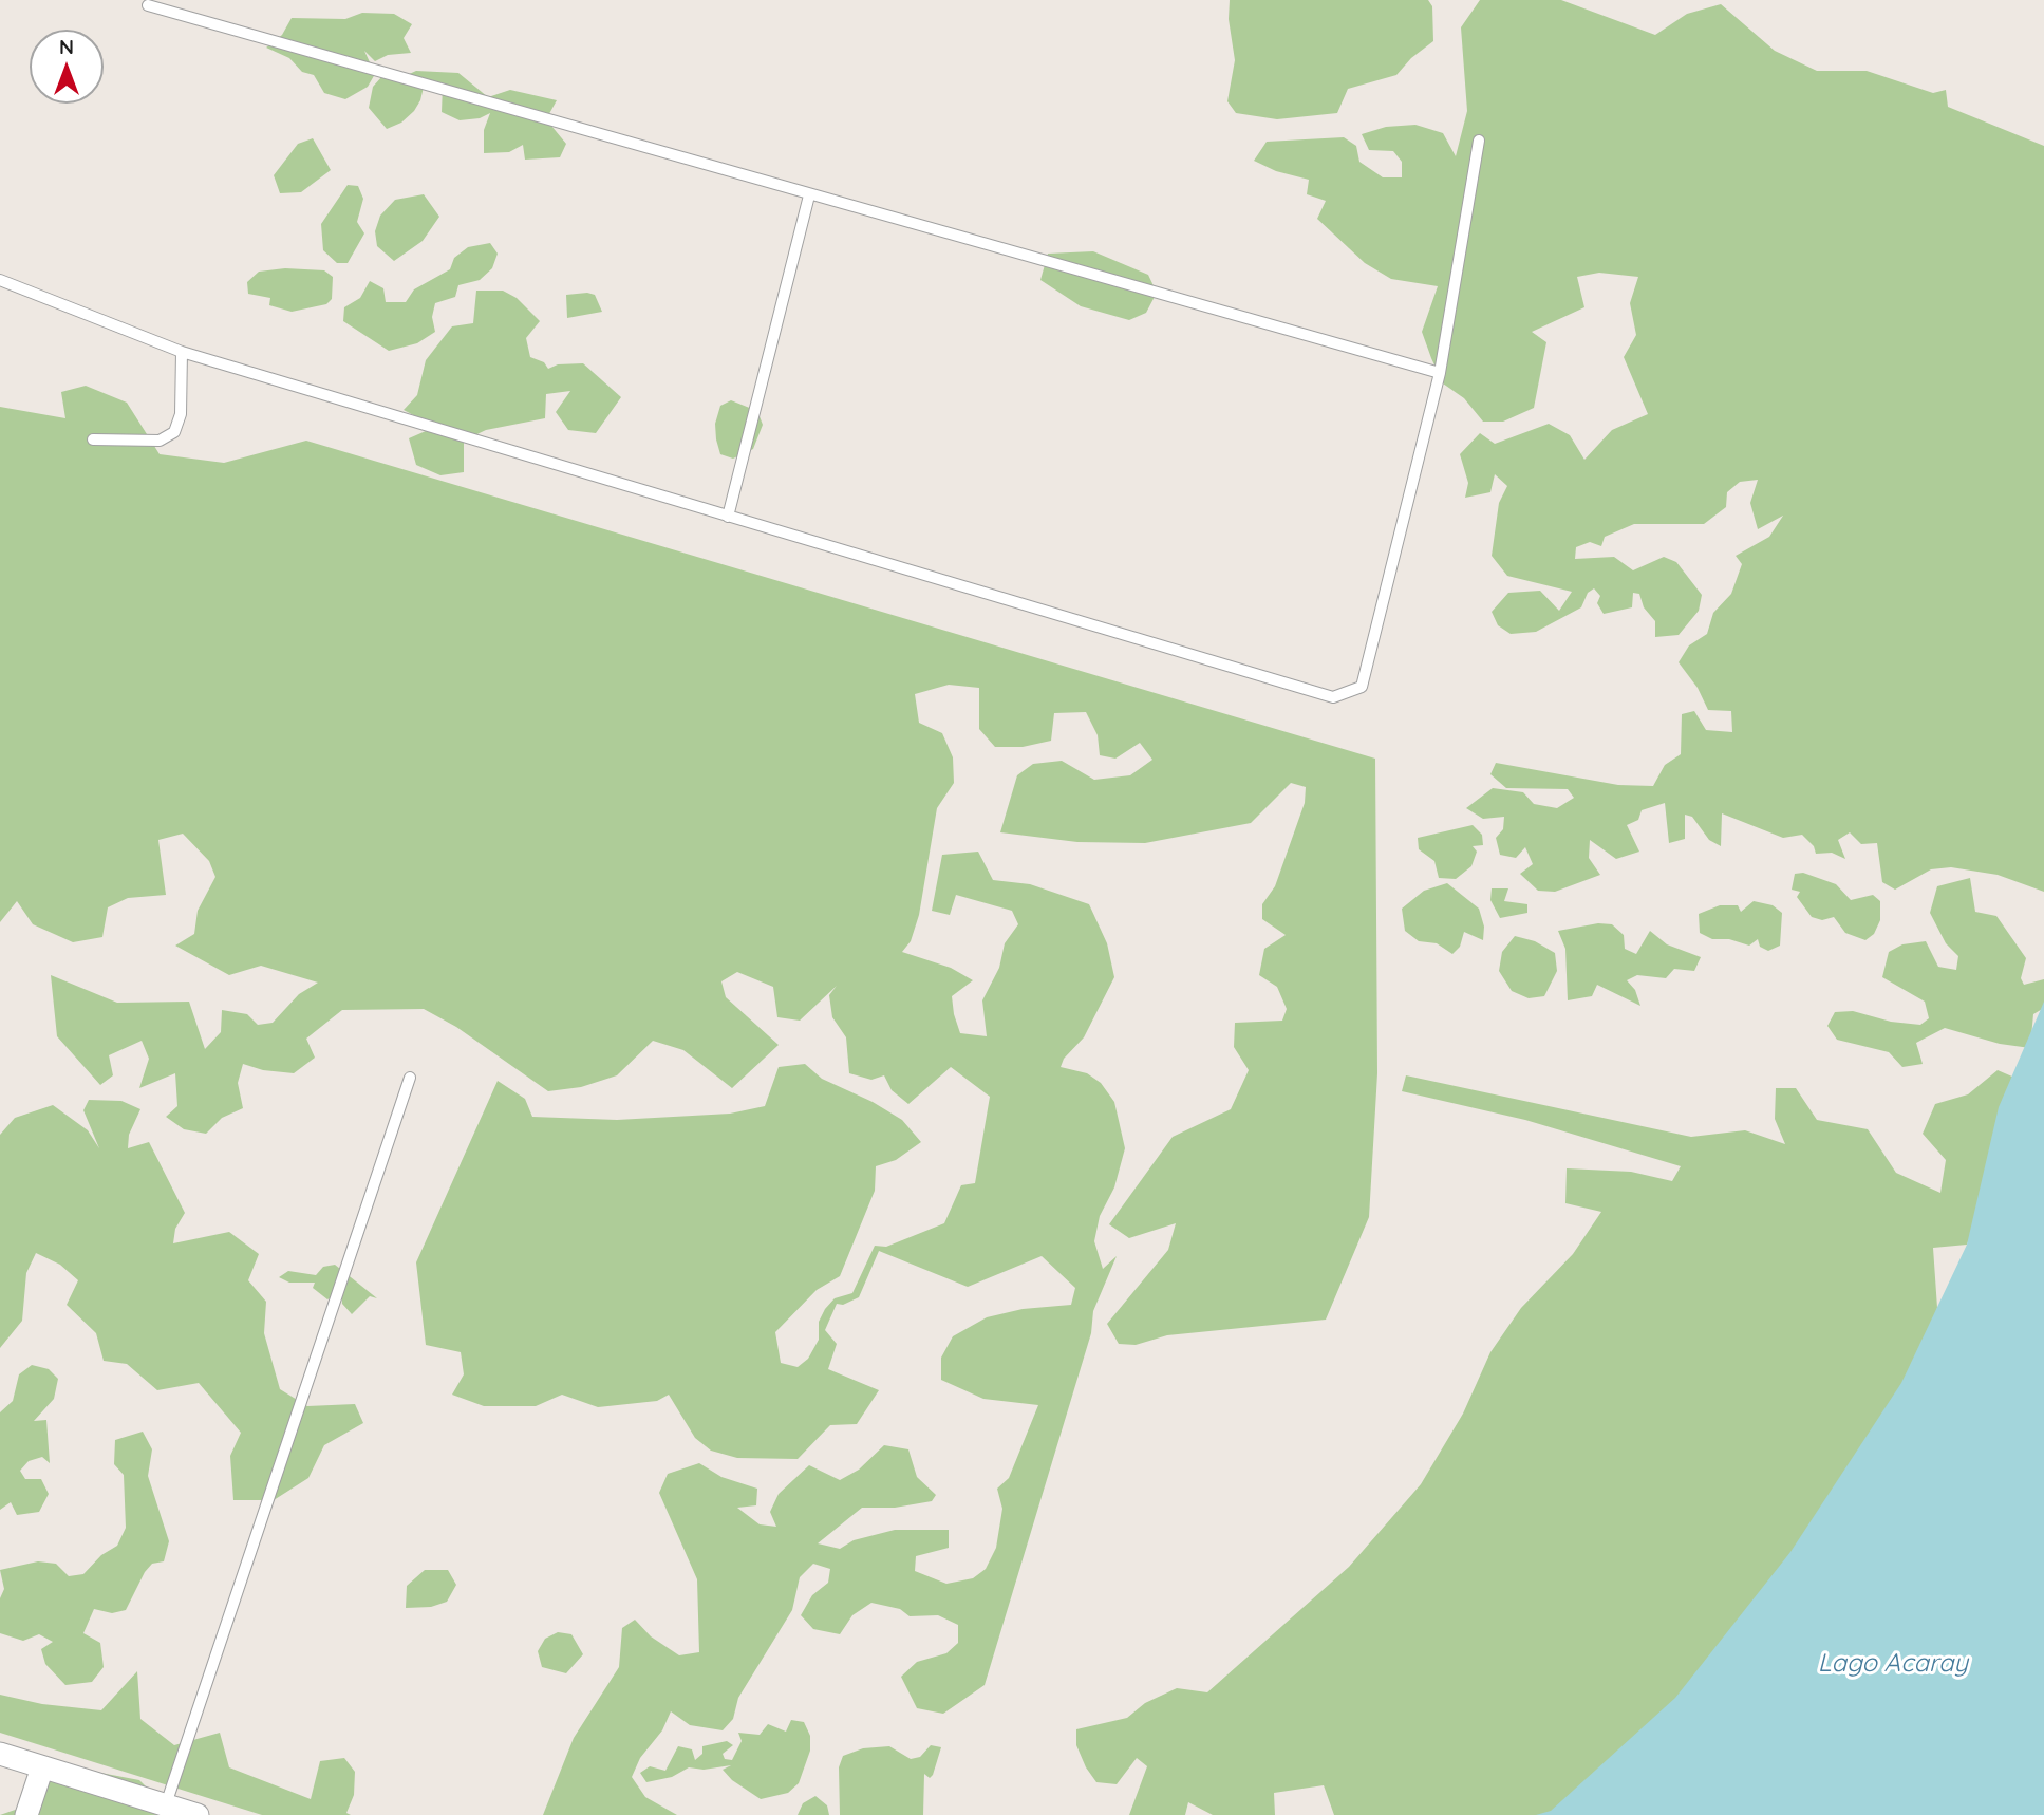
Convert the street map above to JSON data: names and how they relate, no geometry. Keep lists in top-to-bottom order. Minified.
{"water":["Lago Acaray"],"north":"top"}
